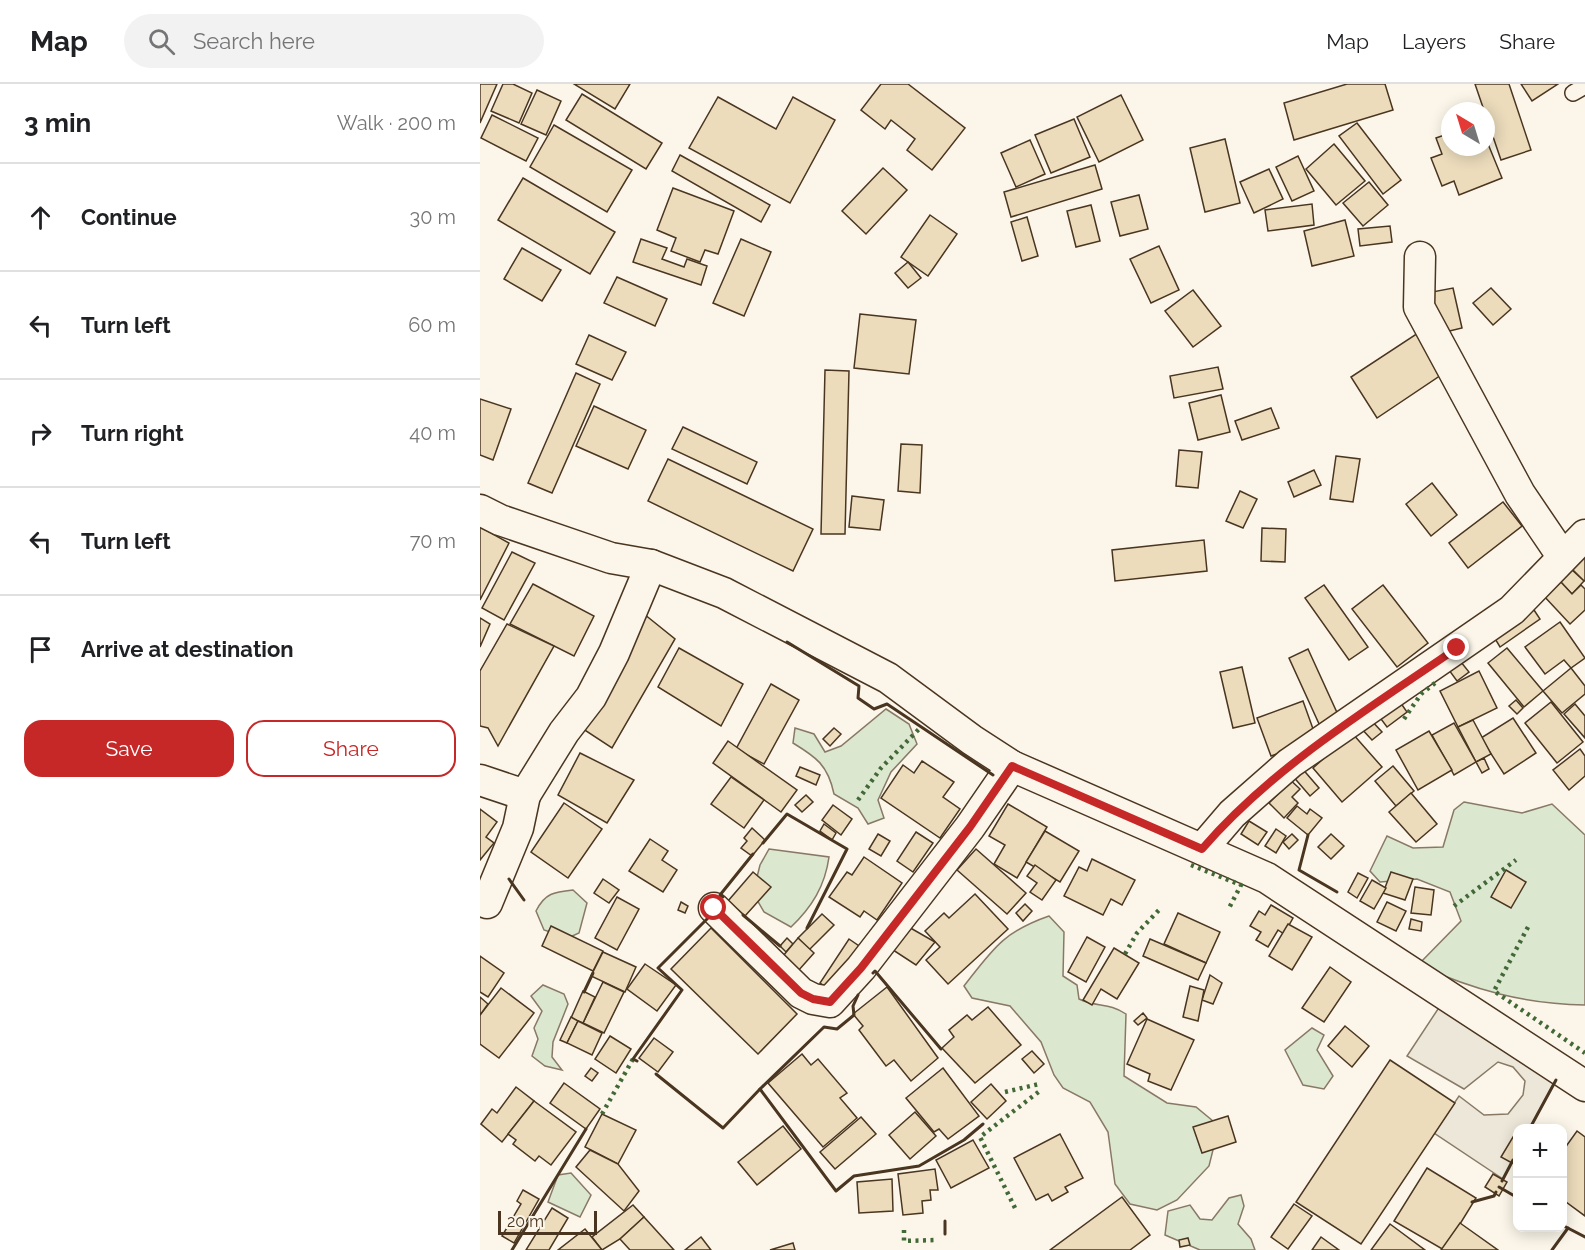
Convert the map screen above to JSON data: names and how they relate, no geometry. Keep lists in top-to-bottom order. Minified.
{"scale_bar":"20 m","north":"top left","page":{"header":"Map","search":"Search here","nav":["Map","Layers","Share"],"heading":["3 min","Walk · 200 m"],"list":[["Continue","30 m"],["Turn left","60 m"],["Turn right","40 m"],["Turn left","70 m"],"Arrive at destination"],"buttons":["Save","Share"],"map_buttons":["+","−"],"scale":"20 m"}}
